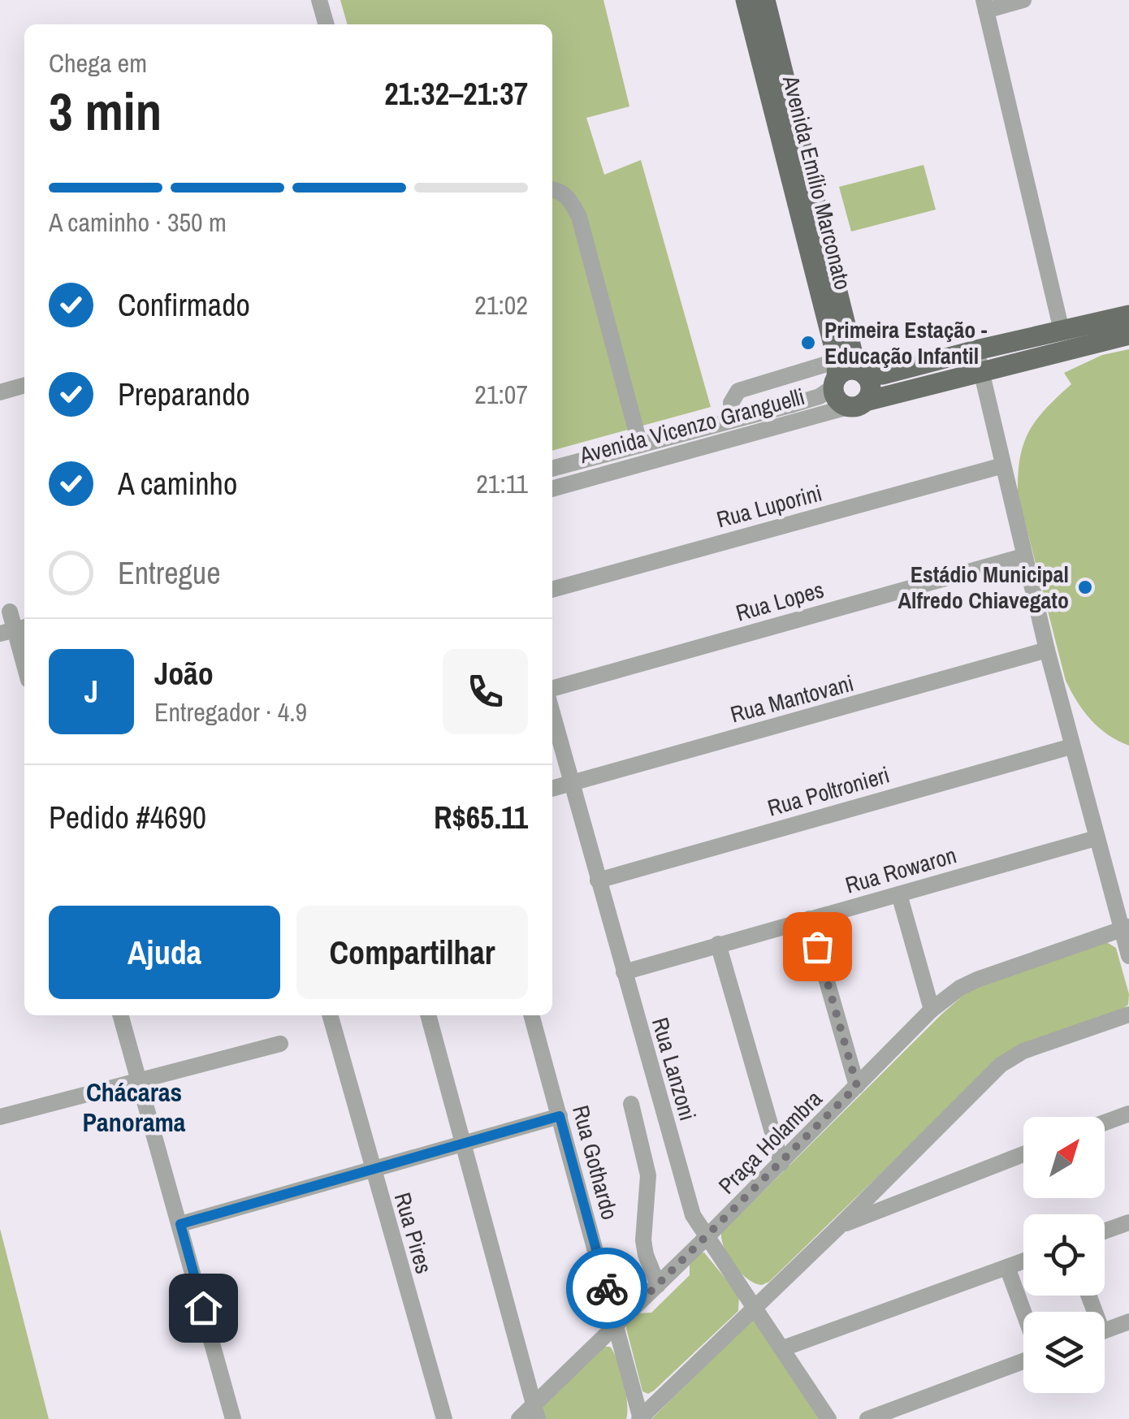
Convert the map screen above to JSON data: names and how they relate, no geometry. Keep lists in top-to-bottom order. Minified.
{"streets":{"main road":["Avenida Emílio Marconato","Avenida Vicenzo Granguelli"],"street":["Rua Luporini","Rua Lopes","Rua Mantovani","Rua Poltronieri","Rua Rowaron","Rua Lanzoni","Praça Holambra","Rua Gothardo","Rua Pires"]},"crossings":[["Avenida Emílio Marconato","Avenida Vicenzo Granguelli"],["Rua Mantovani","Rua Lanzoni"],["Rua Poltronieri","Rua Lanzoni"],["Rua Rowaron","Rua Lanzoni"],["Rua Lanzoni","Praça Holambra"],["Praça Holambra","Rua Gothardo"]],"districts":["Chácaras Panorama"],"places":["Primeira Estação - Educação Infantil","Estádio Municipal Alfredo Chiavegato"],"north":"top right","page":{"heading":["3 min","Chega em","21:32–21:37"],"panel":["João","Entregador · 4.9","Pedido #4690","R$65.11"],"bar":"A caminho · 350 m","list":[["Confirmado","21:02"],["Preparando","21:07"],["A caminho","21:11"],"Entregue"],"round":"J","buttons":["Ajuda","Compartilhar"]}}
